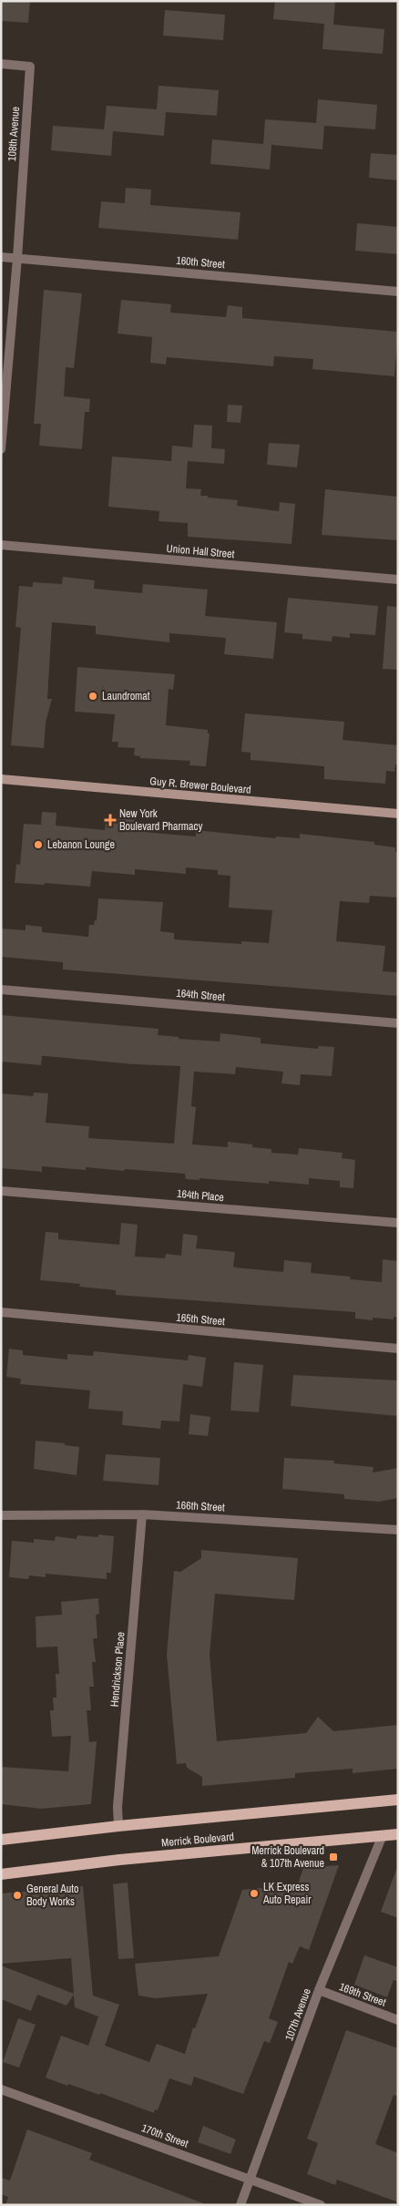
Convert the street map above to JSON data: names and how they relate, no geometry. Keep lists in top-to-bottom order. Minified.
{"streets":{"main road":["Guy R. Brewer Boulevard","Merrick Boulevard"],"street":["108th Avenue","160th Street","Union Hall Street","164th Street","164th Place","165th Street","166th Street","Hendrickson Place","169th Street","107th Avenue","170th Street"]},"crossings":[["108th Avenue","160th Street"],["166th Street","Hendrickson Place"],["Hendrickson Place","Merrick Boulevard"],["Merrick Boulevard","107th Avenue"],["169th Street","107th Avenue"],["107th Avenue","170th Street"]],"places":{"other":["Laundromat","Lebanon Lounge","LK Express Auto Repair","General Auto Body Works"],"health":["New York Boulevard Pharmacy"],"transit":["Merrick Boulevard & 107th Avenue"]}}
